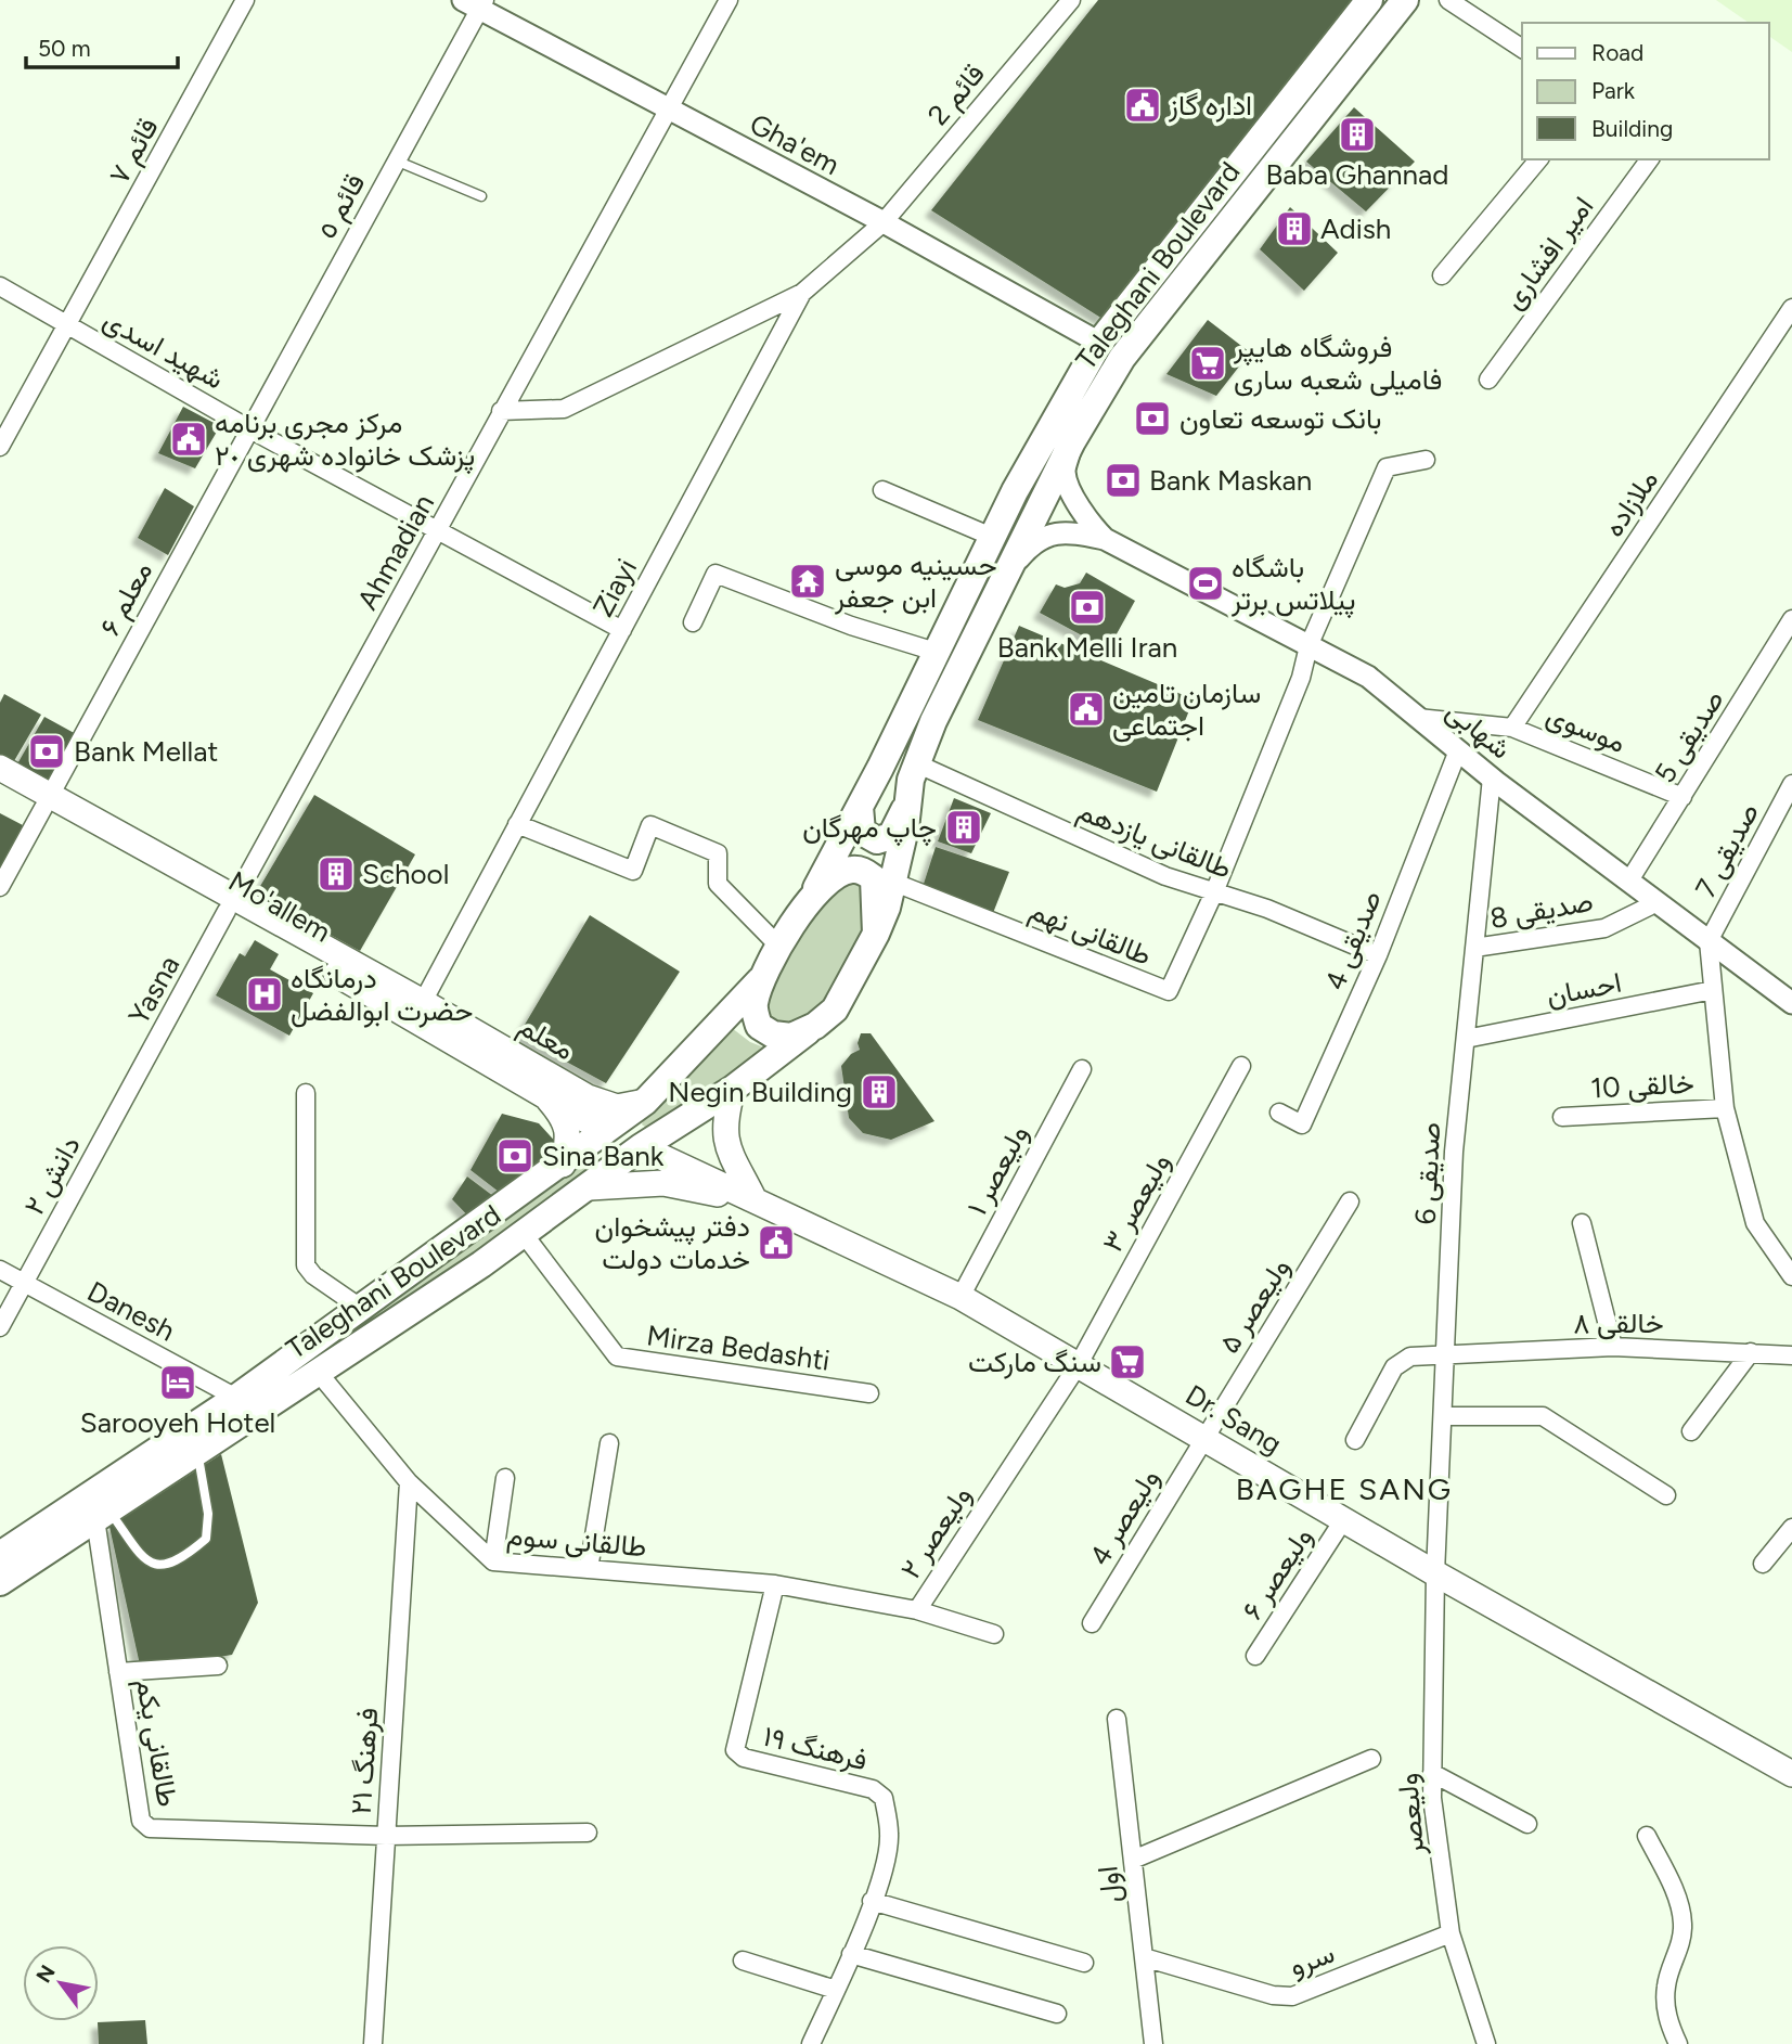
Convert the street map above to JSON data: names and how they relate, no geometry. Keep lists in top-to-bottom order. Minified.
{"streets":{"main road":["Taleghani Boulevard","Mo'allem","معلم","Dr. Sang"],"street":["قائم 2","Gha'em","قائم ٧","قائم ٥","امیر افشاری","شهید اسدی","ملازاده","Ahmadian","Ziayi","معلم ۶","موسوی","شهابی","صدیقی 5","طالقانی یازدهم","صدیقی 7","صدیقی 8","طالقانی نهم","صدیقی 4","احسان","Yasna","خالقی 10","ولیعصر ١","صدیقی 6","دانش ٢","ولیعصر ٣","ولیعصر ۵","Danesh","خالقی ۸","Mirza Bedashti","ولیعصر 4","ولیعصر ٢","طالقانی سوم","ولیعصر ۶","طالقانی یکم","فرهنگ ۱۹","فرهنگ ۲۱","ولیعصر","اول","سرو"]},"crossings":[["قائم 2","Gha'em"],["قائم 2","Ziayi"],["Gha'em","قائم ٥"],["Gha'em","Taleghani Boulevard"],["Gha'em","Ahmadian"],["Gha'em","Ziayi"],["قائم ٧","شهید اسدی"],["قائم ٥","شهید اسدی"],["قائم ٥","معلم ۶"],["Taleghani Boulevard","طالقانی یازدهم"],["Taleghani Boulevard","Mo'allem"],["Taleghani Boulevard","طالقانی نهم"],["Taleghani Boulevard","معلم"],["Taleghani Boulevard","Danesh"],["Taleghani Boulevard","Mirza Bedashti"],["Taleghani Boulevard","Dr. Sang"],["Taleghani Boulevard","طالقانی سوم"],["Taleghani Boulevard","طالقانی یکم"],["شهید اسدی","Ahmadian"],["شهید اسدی","Ziayi"],["شهید اسدی","معلم ۶"],["ملازاده","موسوی"],["Ahmadian","Mo'allem"],["Ahmadian","Yasna"],["Ziayi","Mo'allem"],["Ziayi","معلم"],["معلم ۶","Mo'allem"],["موسوی","شهابی"],["موسوی","صدیقی 5"],["شهابی","صدیقی 5"],["شهابی","صدیقی 7"],["شهابی","صدیقی 8"],["شهابی","صدیقی 4"],["شهابی","صدیقی 6"],["طالقانی یازدهم","طالقانی نهم"],["طالقانی یازدهم","صدیقی 4"],["Mo'allem","Yasna"],["Mo'allem","معلم"],["صدیقی 8","صدیقی 6"],["احسان","صدیقی 6"],["Yasna","دانش ٢"],["ولیعصر ١","Dr. Sang"],["صدیقی 6","خالقی ۸"],["صدیقی 6","Dr. Sang"],["صدیقی 6","ولیعصر"],["دانش ٢","Danesh"],["ولیعصر ٣","Dr. Sang"],["ولیعصر ٣","ولیعصر ٢"],["ولیعصر ۵","Dr. Sang"],["ولیعصر ۵","ولیعصر 4"],["Dr. Sang","ولیعصر 4"],["Dr. Sang","ولیعصر ٢"],["Dr. Sang","ولیعصر ۶"],["Dr. Sang","ولیعصر"],["ولیعصر ٢","طالقانی سوم"],["ولیعصر ٢","فرهنگ ۱۹"],["طالقانی سوم","فرهنگ ۱۹"],["طالقانی سوم","فرهنگ ۲۱"],["طالقانی یکم","فرهنگ ۲۱"],["ولیعصر","سرو"],["اول","سرو"]],"districts":["BAGHE SANG"],"places":{"public building":["اداره گاز","مرکز مجری برنامه پزشک خانواده شهری ٢٠","سازمان تامین اجتماعی","دفتر پیشخوان خدمات دولت"],"building":["Baba Ghannad","Adish","چاپ مهرگان","School","Negin Building"],"supermarket":["فروشگاه هایپر فامیلی شعبه ساری","سنگ مارکت"],"bank":["بانک توسعه تعاون","Bank Maskan","Bank Melli Iran","Bank Mellat","Sina Bank"],"temple":["حسینیه موسی ابن جعفر"],"sports":["باشگاه پیلاتس برتر"],"hospital":["درمانگاه حضرت ابوالفضل"],"hotel":["Sarooyeh Hotel"]},"legend":["Road","Park","Building"],"scale_bar":"50 m","north":"top left"}
